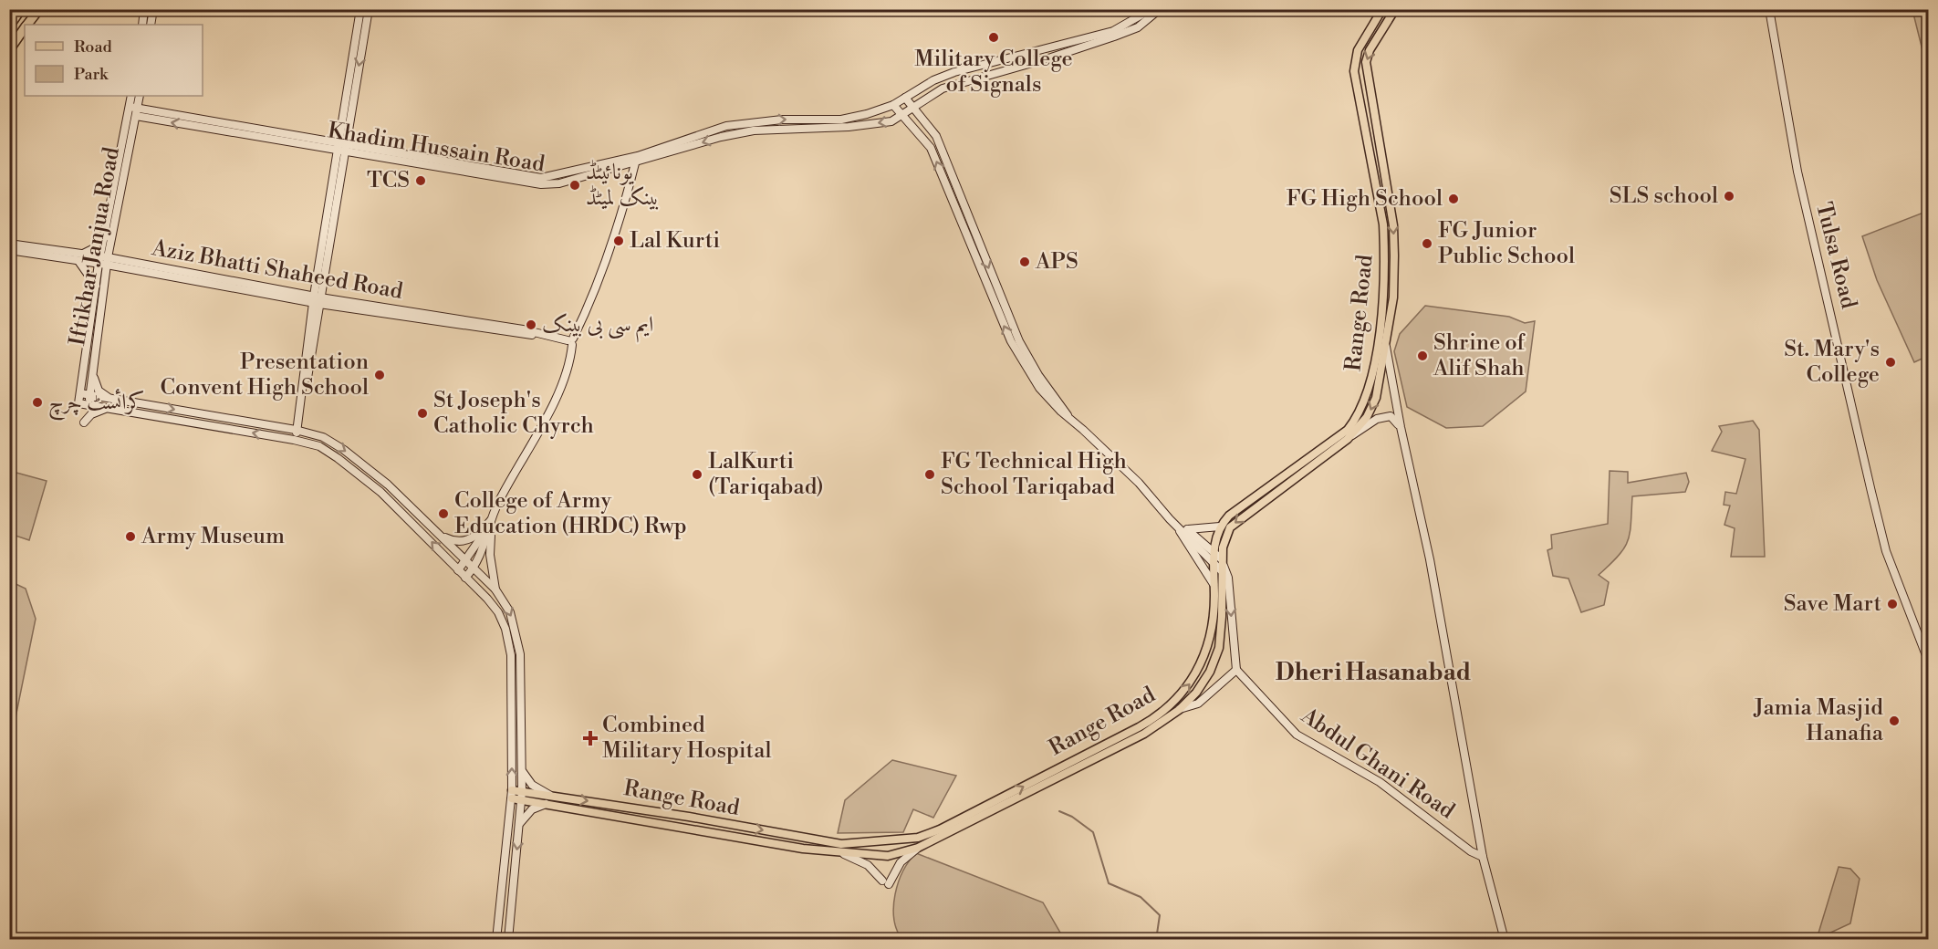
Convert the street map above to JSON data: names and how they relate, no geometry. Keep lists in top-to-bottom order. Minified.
{"streets":{"main road":["Khadim Hussain Road","Iftikhar Janjua Road","Tulsa Road","Aziz Bhatti Shaheed Road","Range Road","Abdul Ghani Road"]},"crossings":[["Khadim Hussain Road","Iftikhar Janjua Road"],["Iftikhar Janjua Road","Aziz Bhatti Shaheed Road"]],"districts":["Dheri Hasanabad"],"places":{"other":["Military College of Signals","TCS","یونائیٹڈ بینک لمیٹڈ","SLS school","FG High School","Lal Kurti","FG Junior Public School","APS","ایم سی بی بینک","Shrine of Alif Shah","St. Mary's College","Presentation Convent High School","کرائسٹ چرچ","St Joseph's Catholic Chyrch","LalKurti (Tariqabad)","FG Technical High School Tariqabad","College of Army Education (HRDC) Rwp","Army Museum","Save Mart","Jamia Masjid Hanafia"],"health":["Combined Military Hospital"]},"legend":["Road","Park"]}
